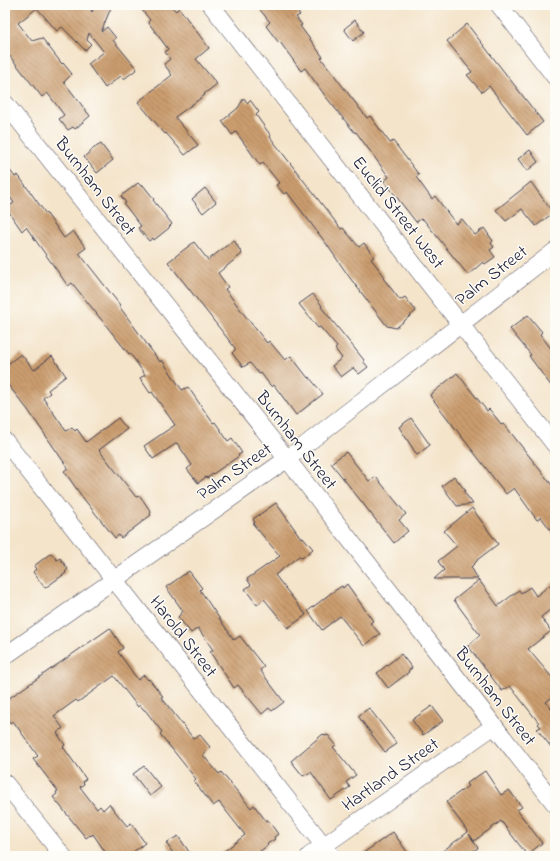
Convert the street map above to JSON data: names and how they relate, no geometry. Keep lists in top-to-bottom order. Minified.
{"streets":{"street":["Burnham Street","Euclid Street West","Palm Street","Harold Street","Hartland Street"]},"crossings":[["Burnham Street","Palm Street"],["Burnham Street","Hartland Street"],["Euclid Street West","Palm Street"],["Palm Street","Harold Street"],["Harold Street","Hartland Street"]]}
